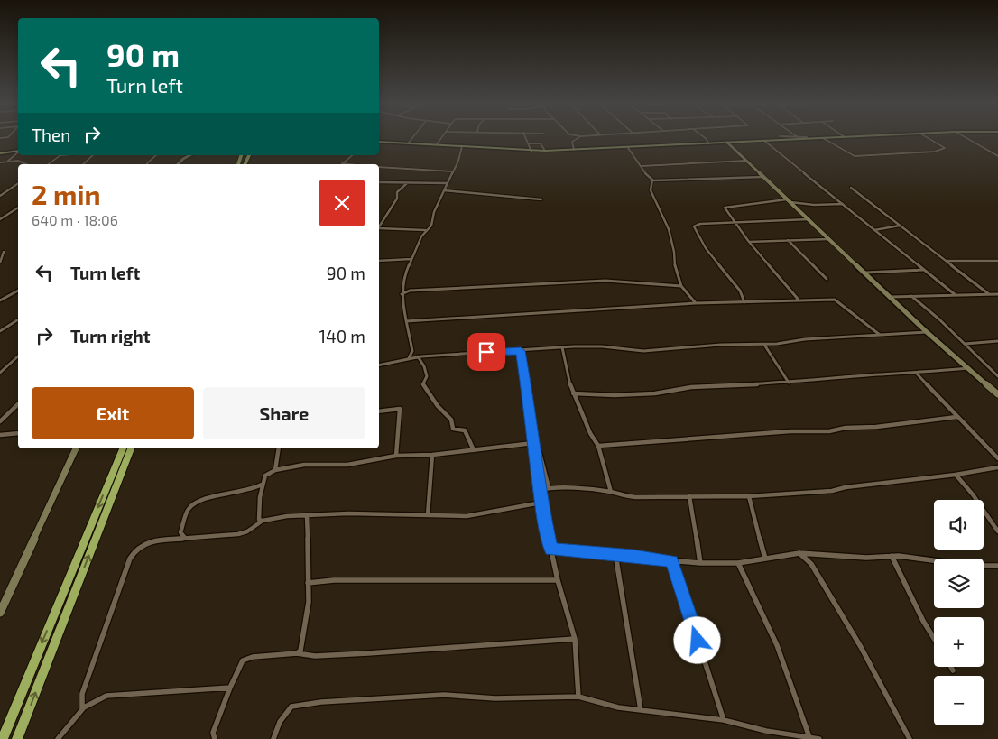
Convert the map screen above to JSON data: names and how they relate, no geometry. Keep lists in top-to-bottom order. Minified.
{"page":{"turn":["90 m","Turn left"],"then":"Then","heading":["2 min","640 m · 18:06"],"list":[{"name":"Turn left","value":"90 m"},{"name":"Turn right","value":"140 m"}],"buttons":["Exit","Share"],"map_buttons":["+","−"]}}
